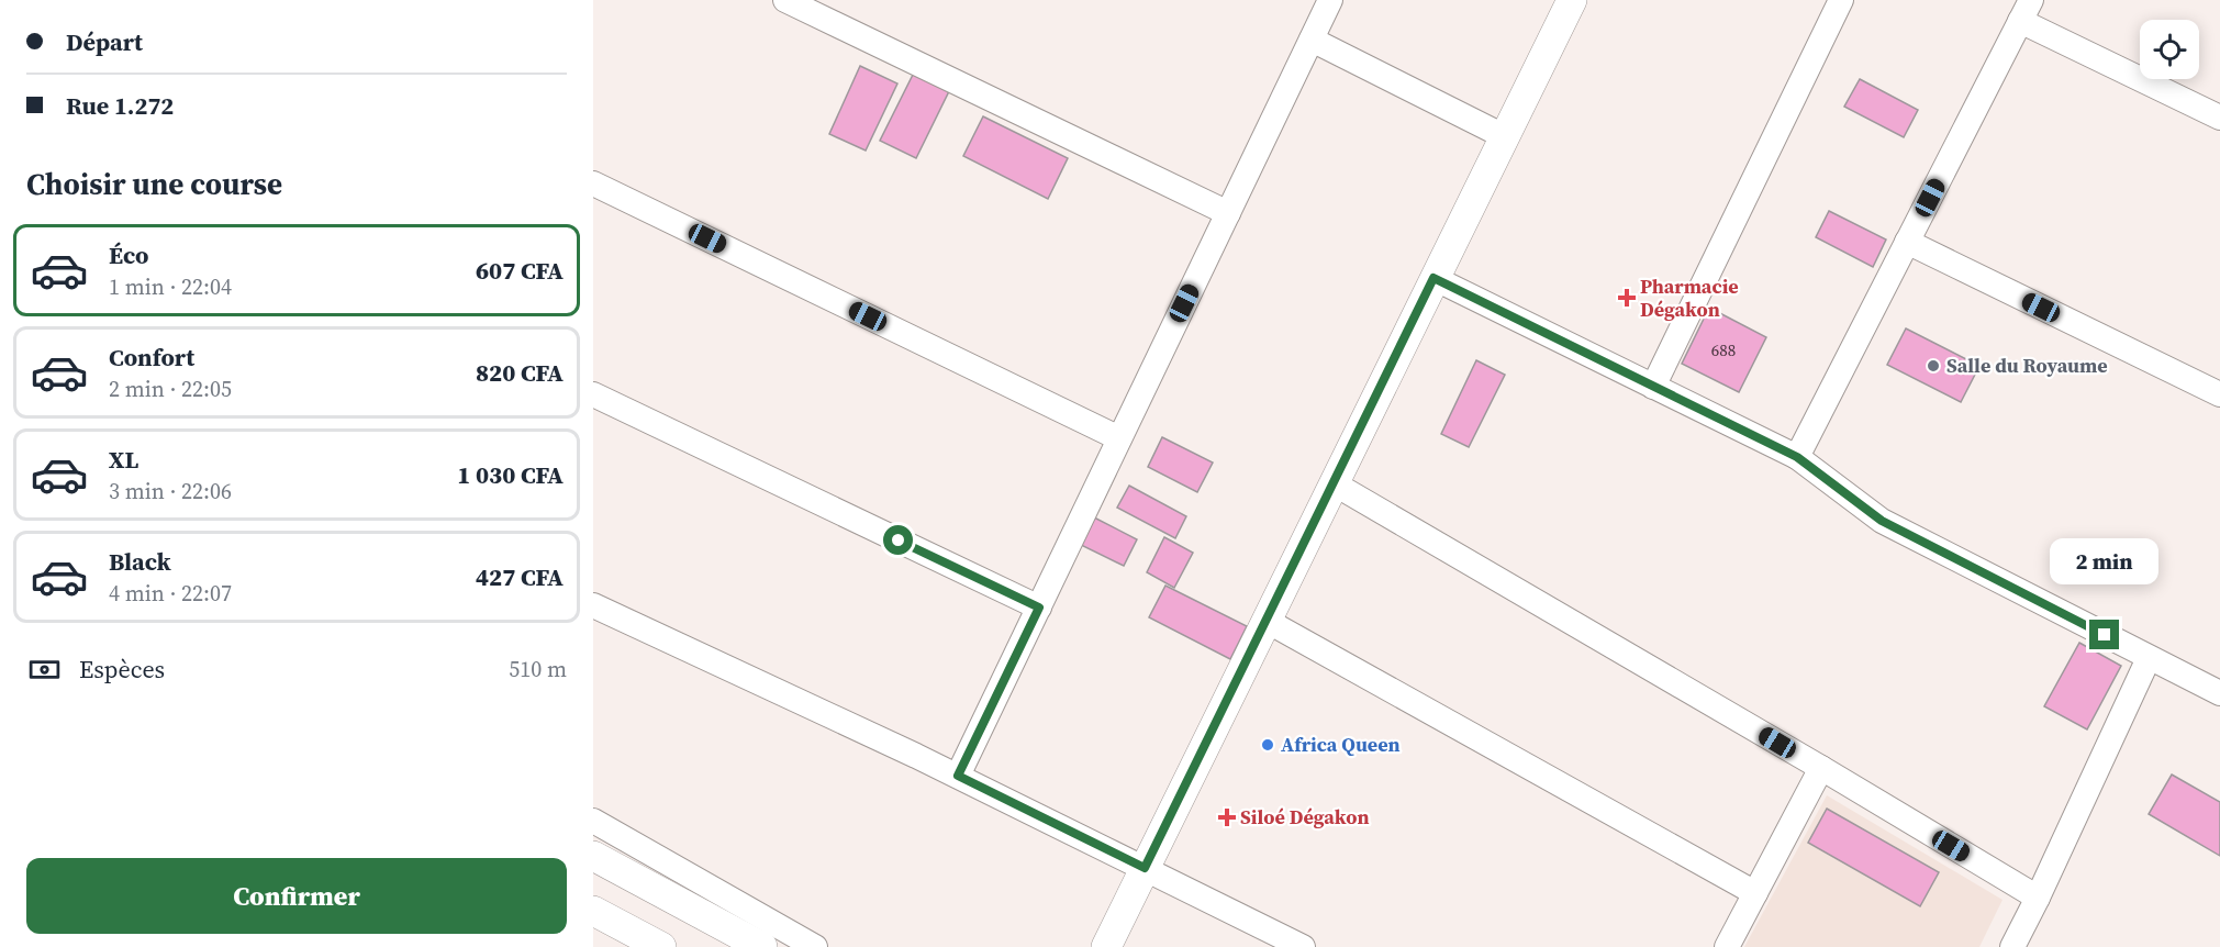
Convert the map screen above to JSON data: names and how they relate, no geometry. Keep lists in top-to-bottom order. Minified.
{"places":{"health":["Pharmacie Dégakon","Siloé Dégakon"],"other":["Salle du Royaume","Africa Queen"]},"house_numbers":["688"],"page":{"banner":["Départ","Rue 1.272"],"heading":"Choisir une course","list":[{"name":"Éco","note":"1 min · 22:04","value":"607 CFA"},{"name":"Confort","note":"2 min · 22:05","value":"820 CFA"},{"name":"XL","note":"3 min · 22:06","value":"1 030 CFA"},{"name":"Black","note":"4 min · 22:07","value":"427 CFA"}],"bubble":"2 min","pay":["Espèces","510 m"],"buttons":"Confirmer"}}
